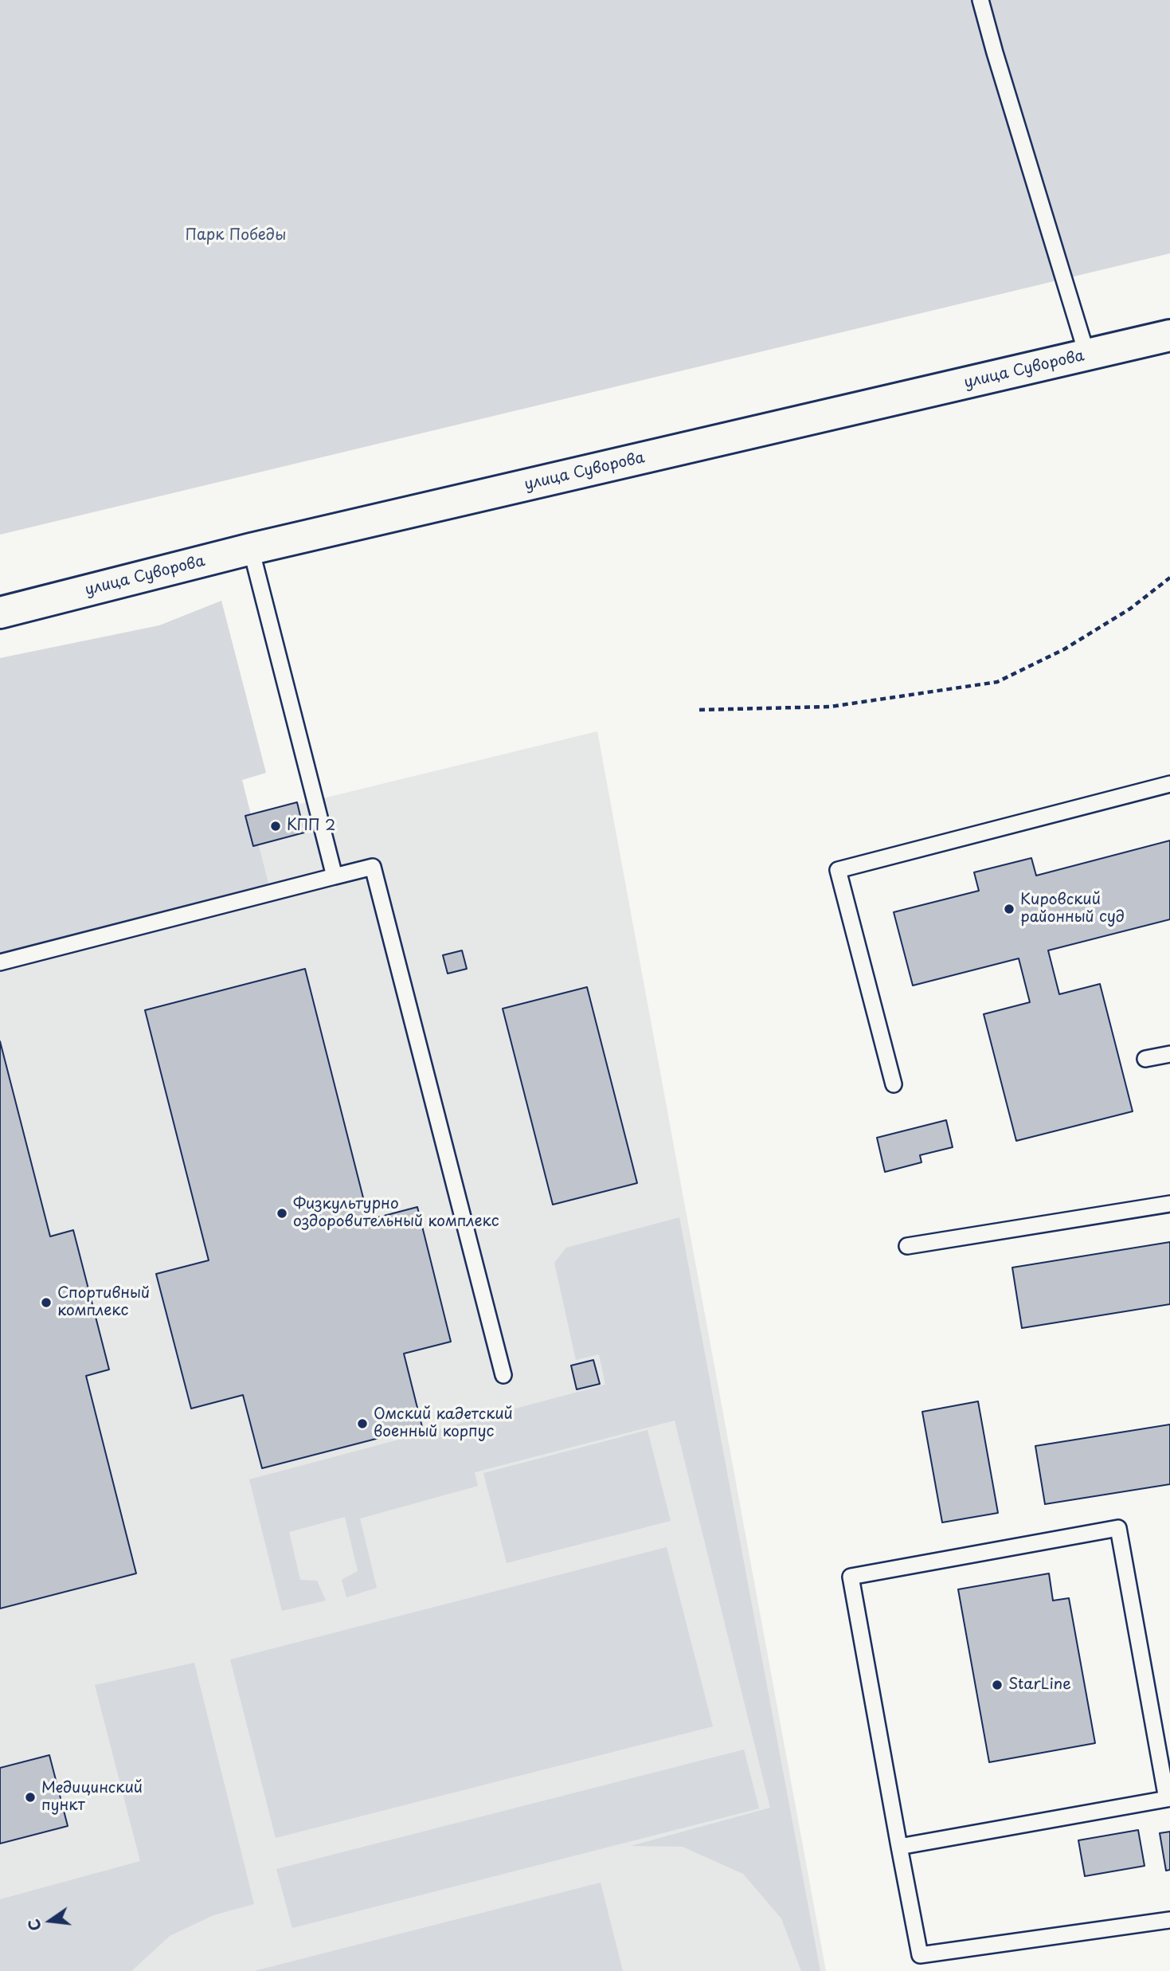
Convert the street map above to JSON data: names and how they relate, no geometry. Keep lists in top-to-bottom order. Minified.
{"streets":{"main road":["улица Суворова"]},"parks":["Парк Победы"],"places":["КПП 2","Кировский районный суд","Физкультурно оздоровительный комплекс","Спортивный комплекс","Омский кадетский военный корпус","StarLine","Медицинский пункт"],"north":"left"}
